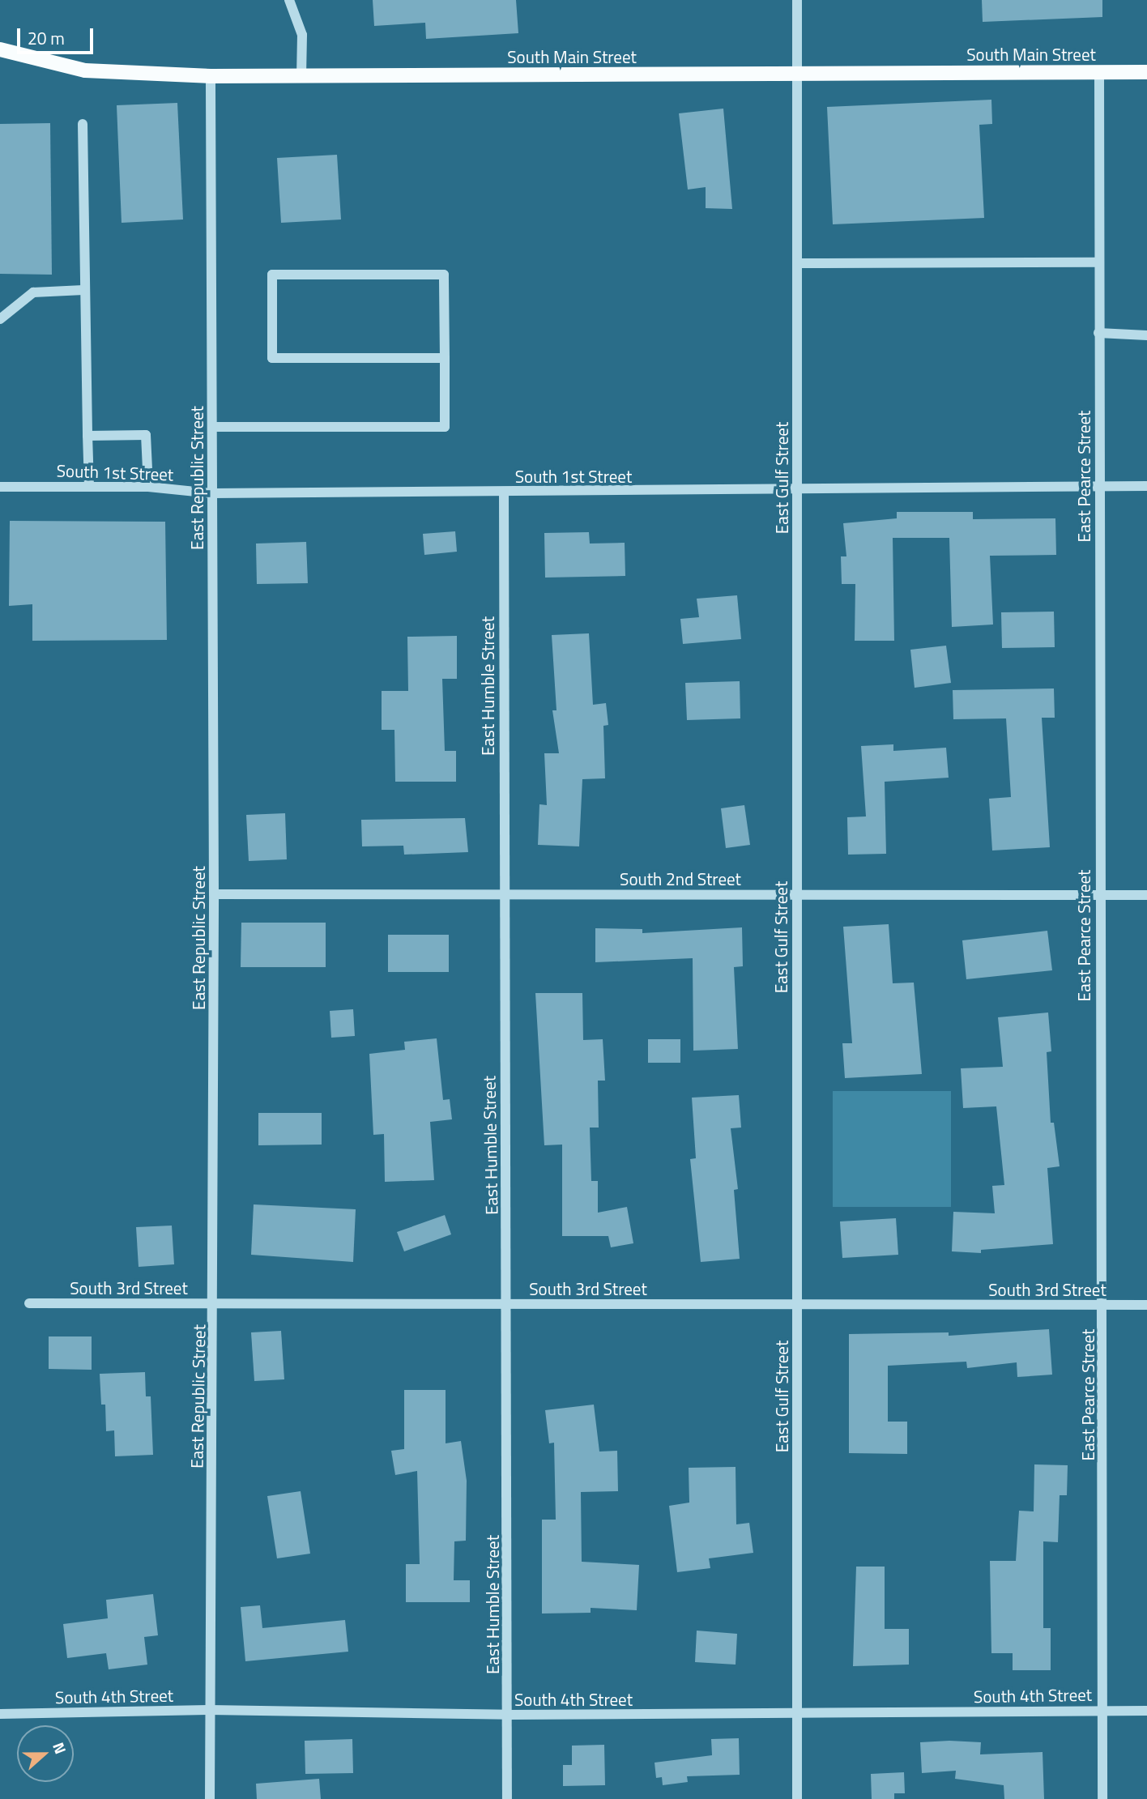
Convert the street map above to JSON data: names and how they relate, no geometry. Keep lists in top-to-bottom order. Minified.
{"streets":{"main road":["South Main Street"],"street":["South 1st Street","East Pearce Street","East Republic Street","East Gulf Street","East Humble Street","South 2nd Street","South 3rd Street","South 4th Street"]},"crossings":[["South Main Street","East Pearce Street"],["South Main Street","East Republic Street"],["South Main Street","East Gulf Street"],["South 1st Street","East Pearce Street"],["South 1st Street","East Republic Street"],["South 1st Street","East Gulf Street"],["South 1st Street","East Humble Street"],["East Pearce Street","South 2nd Street"],["East Pearce Street","South 3rd Street"],["East Pearce Street","South 4th Street"],["East Republic Street","South 2nd Street"],["East Republic Street","South 3rd Street"],["East Republic Street","South 4th Street"],["East Gulf Street","South 2nd Street"],["East Gulf Street","South 3rd Street"],["East Gulf Street","South 4th Street"],["East Humble Street","South 2nd Street"],["East Humble Street","South 3rd Street"],["East Humble Street","South 4th Street"]],"scale_bar":"20 m","north":"right"}
